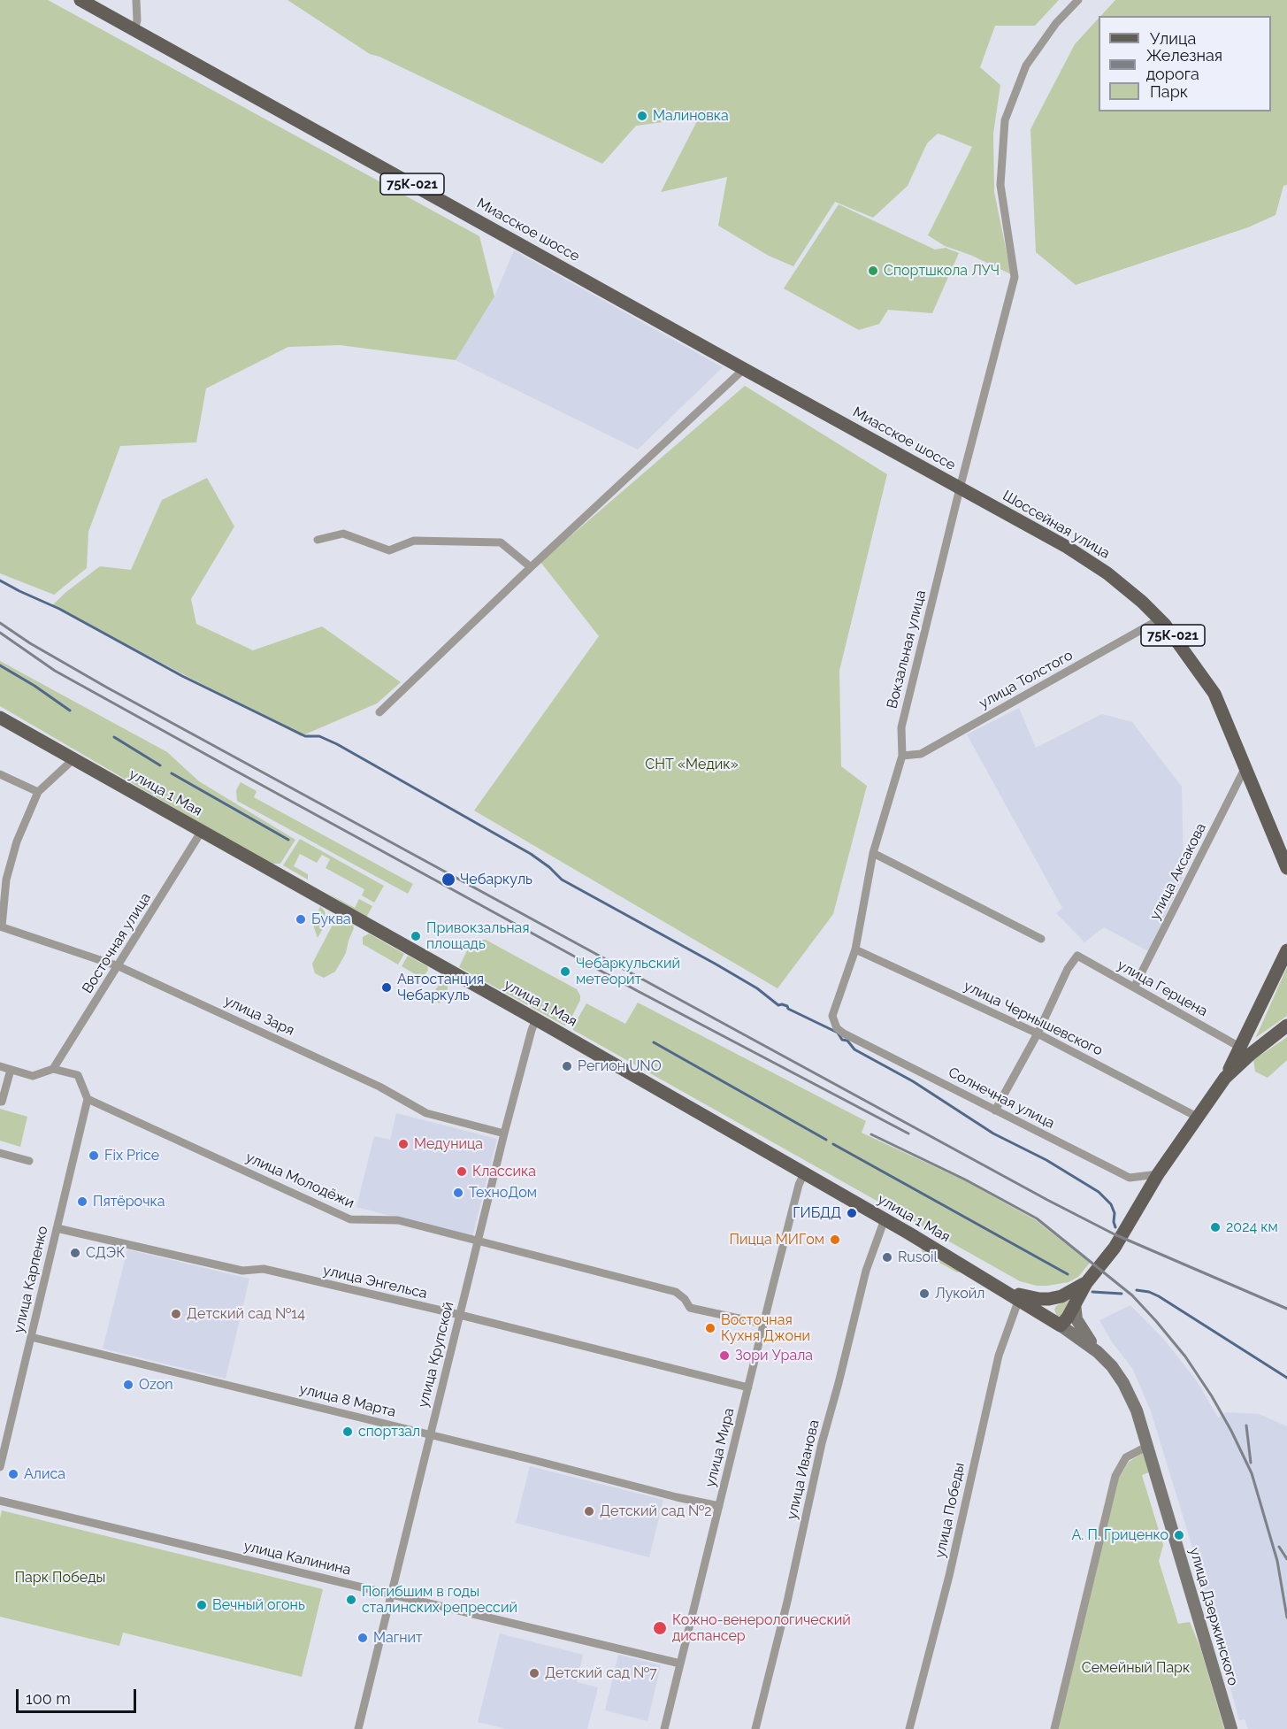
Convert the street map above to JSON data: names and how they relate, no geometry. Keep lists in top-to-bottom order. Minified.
{"streets":{"main road":["75К-021","Миасское шоссе","Шоссейная улица","улица 1 Мая","улица Дзержинского"],"street":["Вокзальная улица","улица Толстого","улица Аксакова","Восточная улица","улица Герцена","улица Заря","улица Чернышевского","Солнечная улица","улица Молодёжи","улица Карпенко","улица Энгельса","улица Крупской","улица 8 Марта","улица Мира","улица Иванова","улица Победы","улица Калинина"]},"crossings":[["Миасское шоссе","Шоссейная улица"],["Миасское шоссе","Вокзальная улица"],["Шоссейная улица","Вокзальная улица"],["Шоссейная улица","улица Толстого"],["Шоссейная улица","улица Аксакова"],["Вокзальная улица","улица Толстого"],["Вокзальная улица","улица Чернышевского"],["Вокзальная улица","Солнечная улица"],["улица 1 Мая","Восточная улица"],["улица 1 Мая","улица Крупской"],["улица 1 Мая","улица Мира"],["улица 1 Мая","улица Иванова"],["улица 1 Мая","улица Победы"],["улица 1 Мая","улица Дзержинского"],["улица Аксакова","улица Герцена"],["Восточная улица","улица Заря"],["улица Герцена","улица Чернышевского"],["улица Заря","улица Крупской"],["улица Молодёжи","улица Карпенко"],["улица Молодёжи","улица Крупской"],["улица Молодёжи","улица Мира"],["улица Карпенко","улица Энгельса"],["улица Карпенко","улица 8 Марта"],["улица Энгельса","улица Крупской"],["улица Энгельса","улица Мира"],["улица Крупской","улица 8 Марта"],["улица Крупской","улица Калинина"],["улица 8 Марта","улица Мира"],["улица Мира","улица Калинина"]],"parks":["СНТ «Медик»","Парк Победы","Семейный Парк"],"places":["Малиновка","Спортшкола ЛУЧ","Чебаркуль","Буква","Привокзальная площадь","Чебаркульский метеорит","Автостанция Чебаркуль","Регион UNO","Медуница","Fix Price","Классика","ТехноДом","Пятёрочка","ГИБДД","2024 км","Пицца МИГом","СДЭК","Rusoil","Лукойл","Детский сад №14","Восточная Кухня Джони","Зори Урала","Ozon","спортзал","Алиса","Детский сад №2","А. П. Гриценко","Погибшим в годы сталинских репрессий","Вечный огонь","Кожно-венерологический диспансер","Магнит","Детский сад №7"],"legend":["Улица","Железная дорога","Парк"],"scale_bar":"100 m"}
